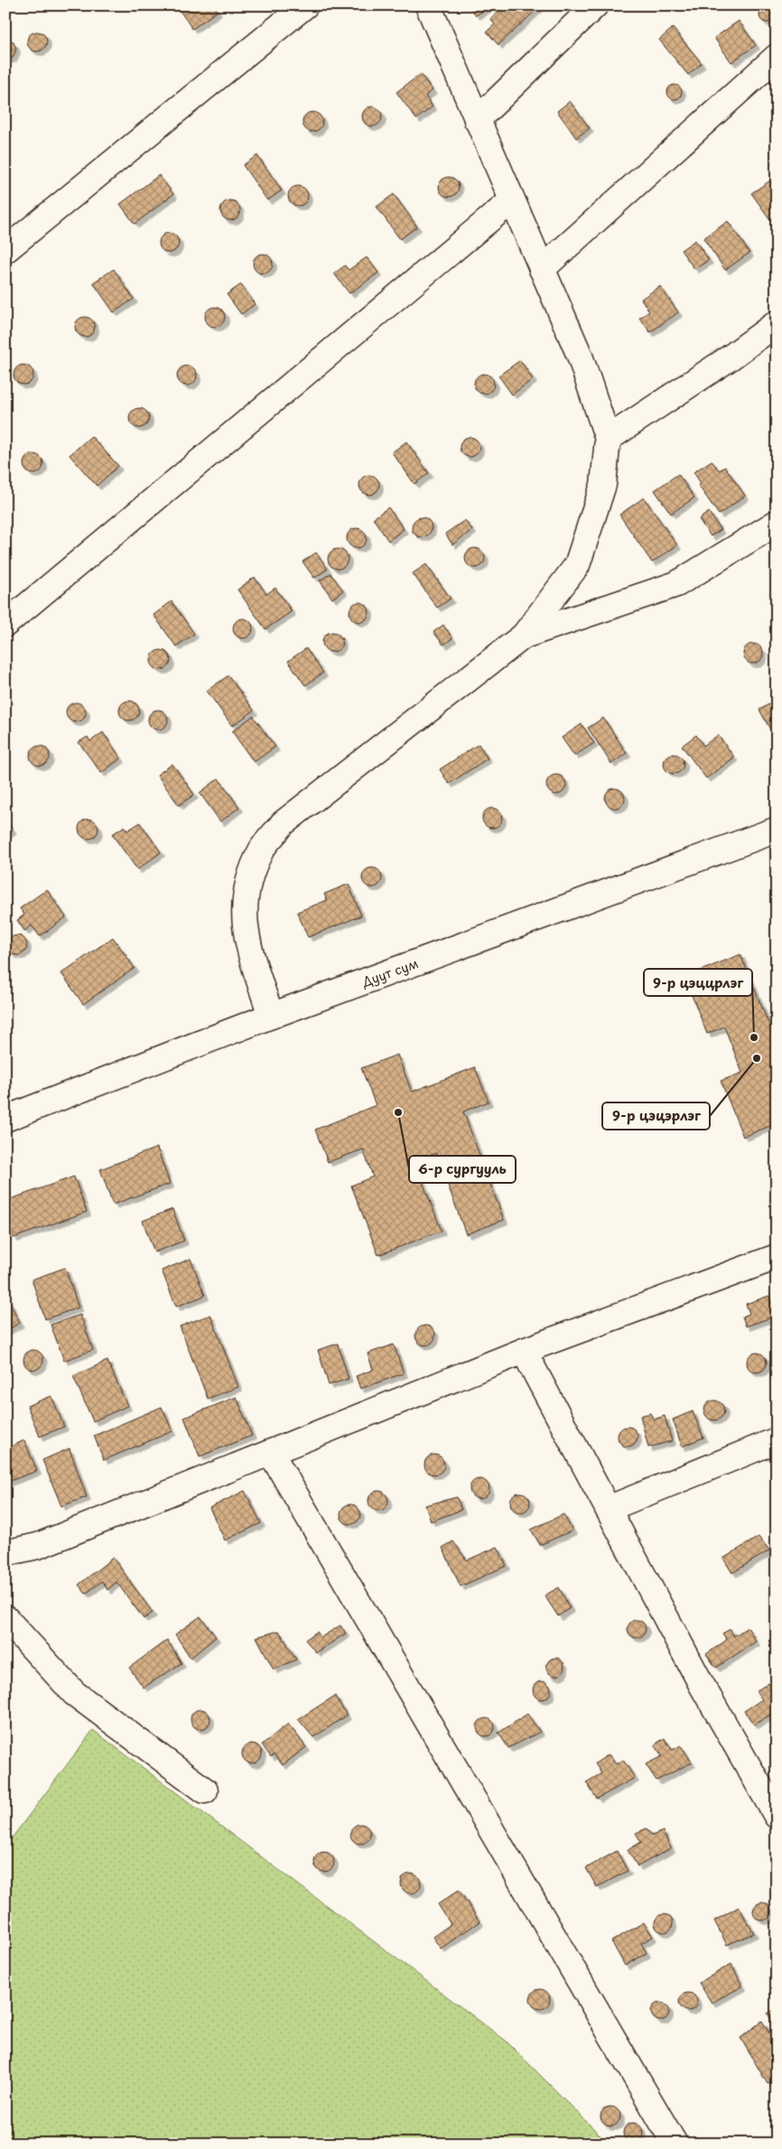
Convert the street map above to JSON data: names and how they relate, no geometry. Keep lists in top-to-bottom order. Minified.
{"streets":{"street":["Дуут сум"]},"places":["9-р цэццрлэг","9-р цэцэрлэг","6-р сургууль"]}
